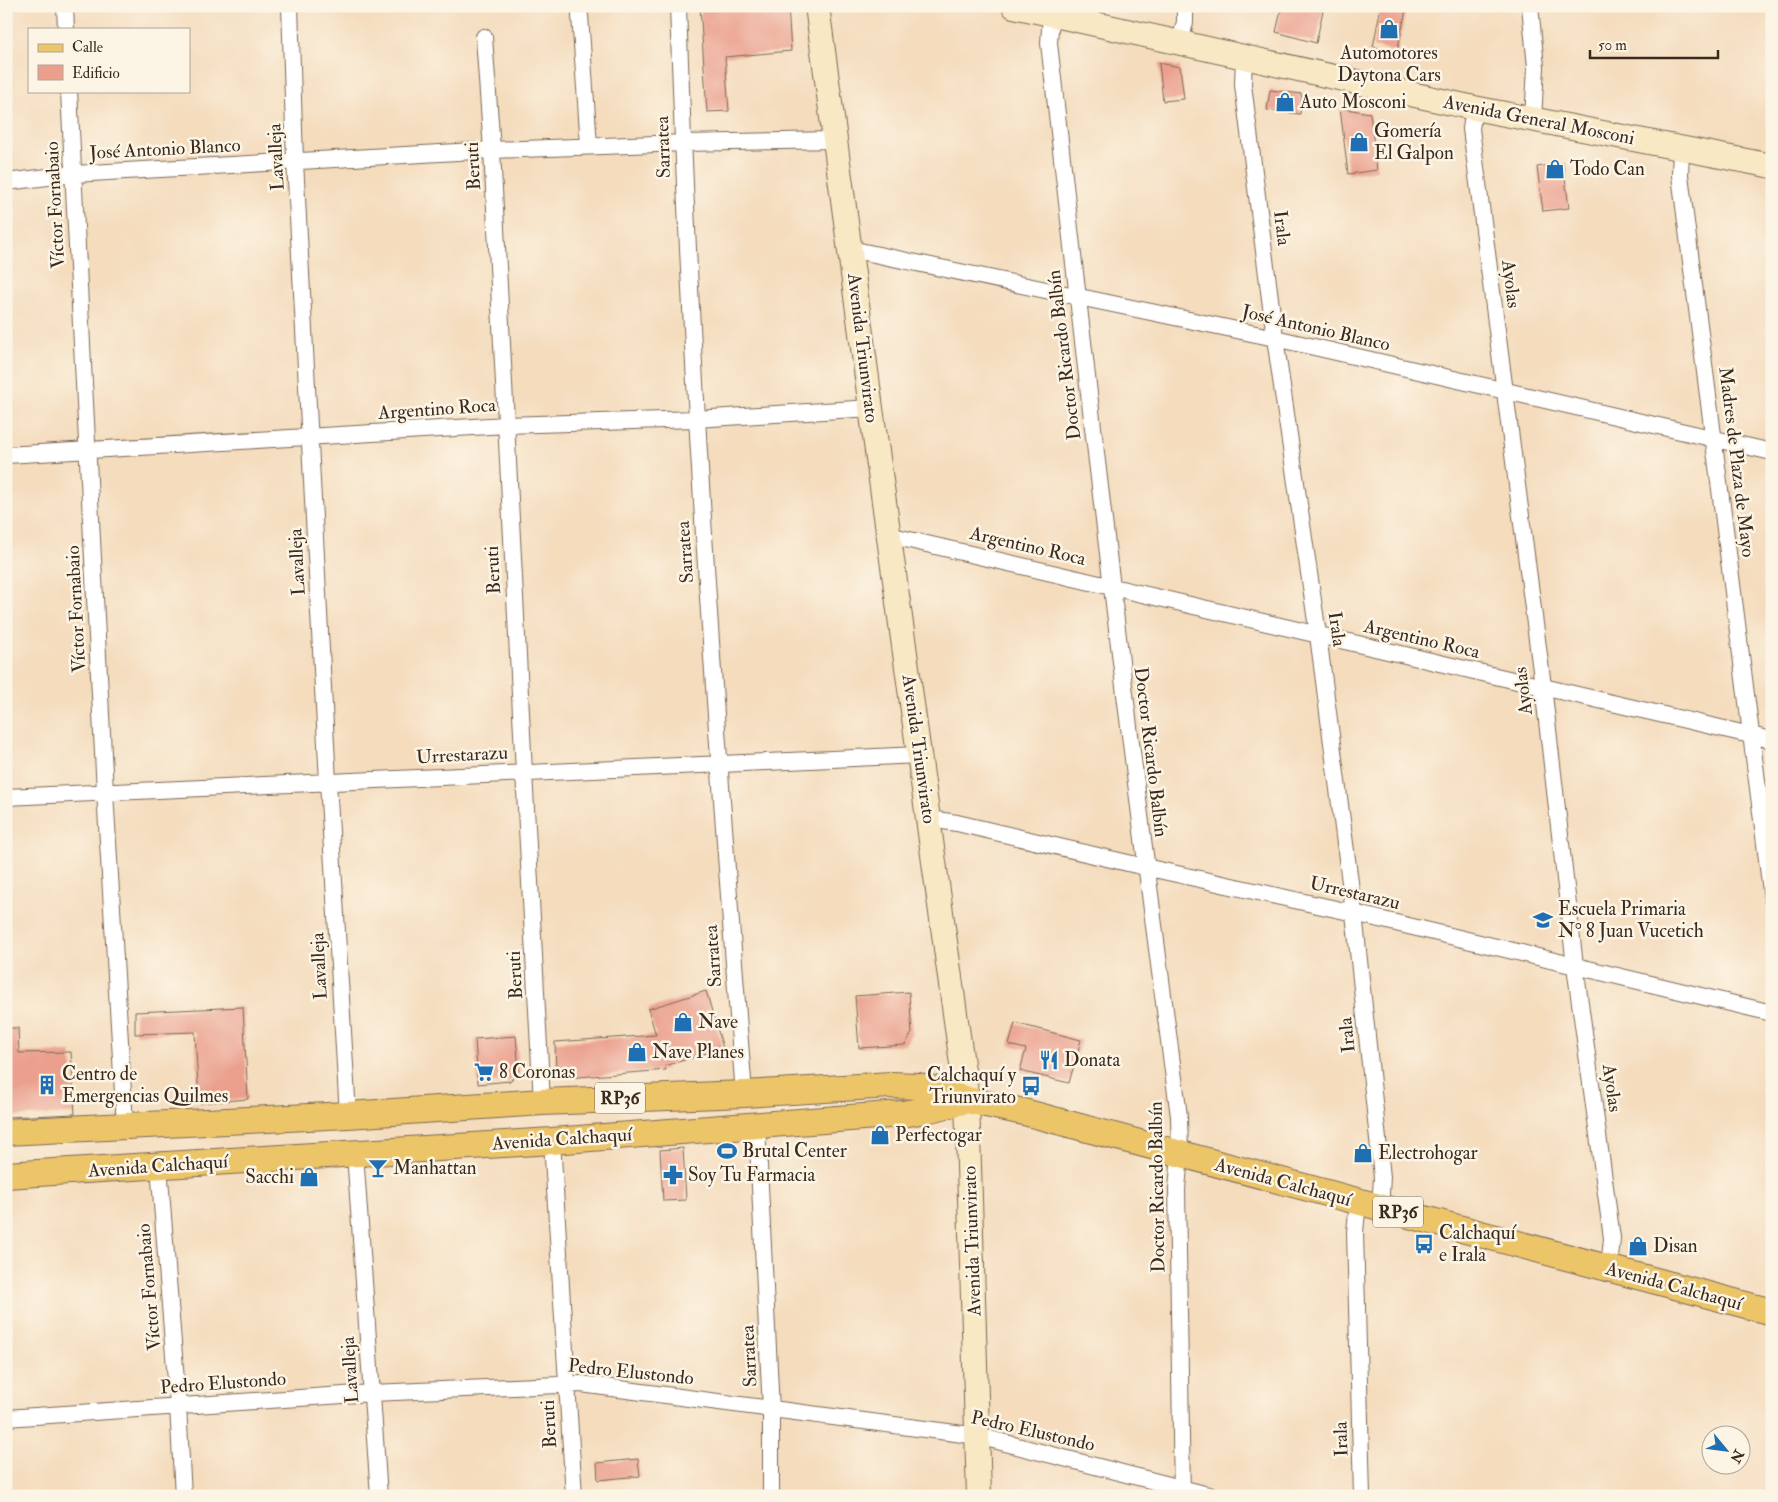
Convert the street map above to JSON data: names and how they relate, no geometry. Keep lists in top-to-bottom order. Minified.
{"streets":{"main road":["RP36","Avenida Calchaquí"],"street":["Avenida General Mosconi","Sarratea","José Antonio Blanco","Lavalleja","Beruti","Víctor Fornabaio","Irala","Ayolas","Avenida Triunvirato","Doctor Ricardo Balbín","Argentino Roca","Madres de Plaza de Mayo","Urrestarazu","Pedro Elustondo"]},"crossings":[["Avenida General Mosconi","Irala"],["Avenida General Mosconi","Ayolas"],["Avenida General Mosconi","Doctor Ricardo Balbín"],["Avenida General Mosconi","Madres de Plaza de Mayo"],["Sarratea","José Antonio Blanco"],["Sarratea","Argentino Roca"],["Sarratea","Urrestarazu"],["Sarratea","Avenida Calchaquí"],["Sarratea","Pedro Elustondo"],["José Antonio Blanco","Lavalleja"],["José Antonio Blanco","Beruti"],["José Antonio Blanco","Víctor Fornabaio"],["José Antonio Blanco","Irala"],["José Antonio Blanco","Ayolas"],["José Antonio Blanco","Avenida Triunvirato"],["José Antonio Blanco","Doctor Ricardo Balbín"],["José Antonio Blanco","Madres de Plaza de Mayo"],["Lavalleja","Argentino Roca"],["Lavalleja","Urrestarazu"],["Lavalleja","Avenida Calchaquí"],["Lavalleja","Pedro Elustondo"],["Beruti","Argentino Roca"],["Beruti","Urrestarazu"],["Beruti","Avenida Calchaquí"],["Beruti","Pedro Elustondo"],["Víctor Fornabaio","Argentino Roca"],["Víctor Fornabaio","Urrestarazu"],["Víctor Fornabaio","Avenida Calchaquí"],["Víctor Fornabaio","Pedro Elustondo"],["Irala","Argentino Roca"],["Irala","Urrestarazu"],["Irala","Avenida Calchaquí"],["Ayolas","Argentino Roca"],["Ayolas","Urrestarazu"],["Ayolas","Avenida Calchaquí"],["Avenida Triunvirato","Argentino Roca"],["Avenida Triunvirato","Urrestarazu"],["Avenida Triunvirato","Avenida Calchaquí"],["Avenida Triunvirato","Pedro Elustondo"],["Doctor Ricardo Balbín","Argentino Roca"],["Doctor Ricardo Balbín","Urrestarazu"],["Doctor Ricardo Balbín","Avenida Calchaquí"],["Doctor Ricardo Balbín","Pedro Elustondo"],["Argentino Roca","Madres de Plaza de Mayo"]],"places":{"shop":["Automotores Daytona Cars","Auto Mosconi","Gomería El Galpon","Todo Can","Nave","Nave Planes","Perfectogar","Electrohogar","Sacchi","Disan"],"school or university":["Escuela Primaria N° 8 Juan Vucetich"],"restaurant":["Donata"],"supermarket":["8 Coronas"],"building":["Centro de Emergencias Quilmes"],"bus stop":["Calchaquí y Triunvirato","Calchaquí e Irala"],"sports":["Brutal Center"],"bar":["Manhattan"],"pharmacy":["Soy Tu Farmacia"]},"legend":["Calle","Edificio"],"scale_bar":"50 m","north":"bottom right"}
